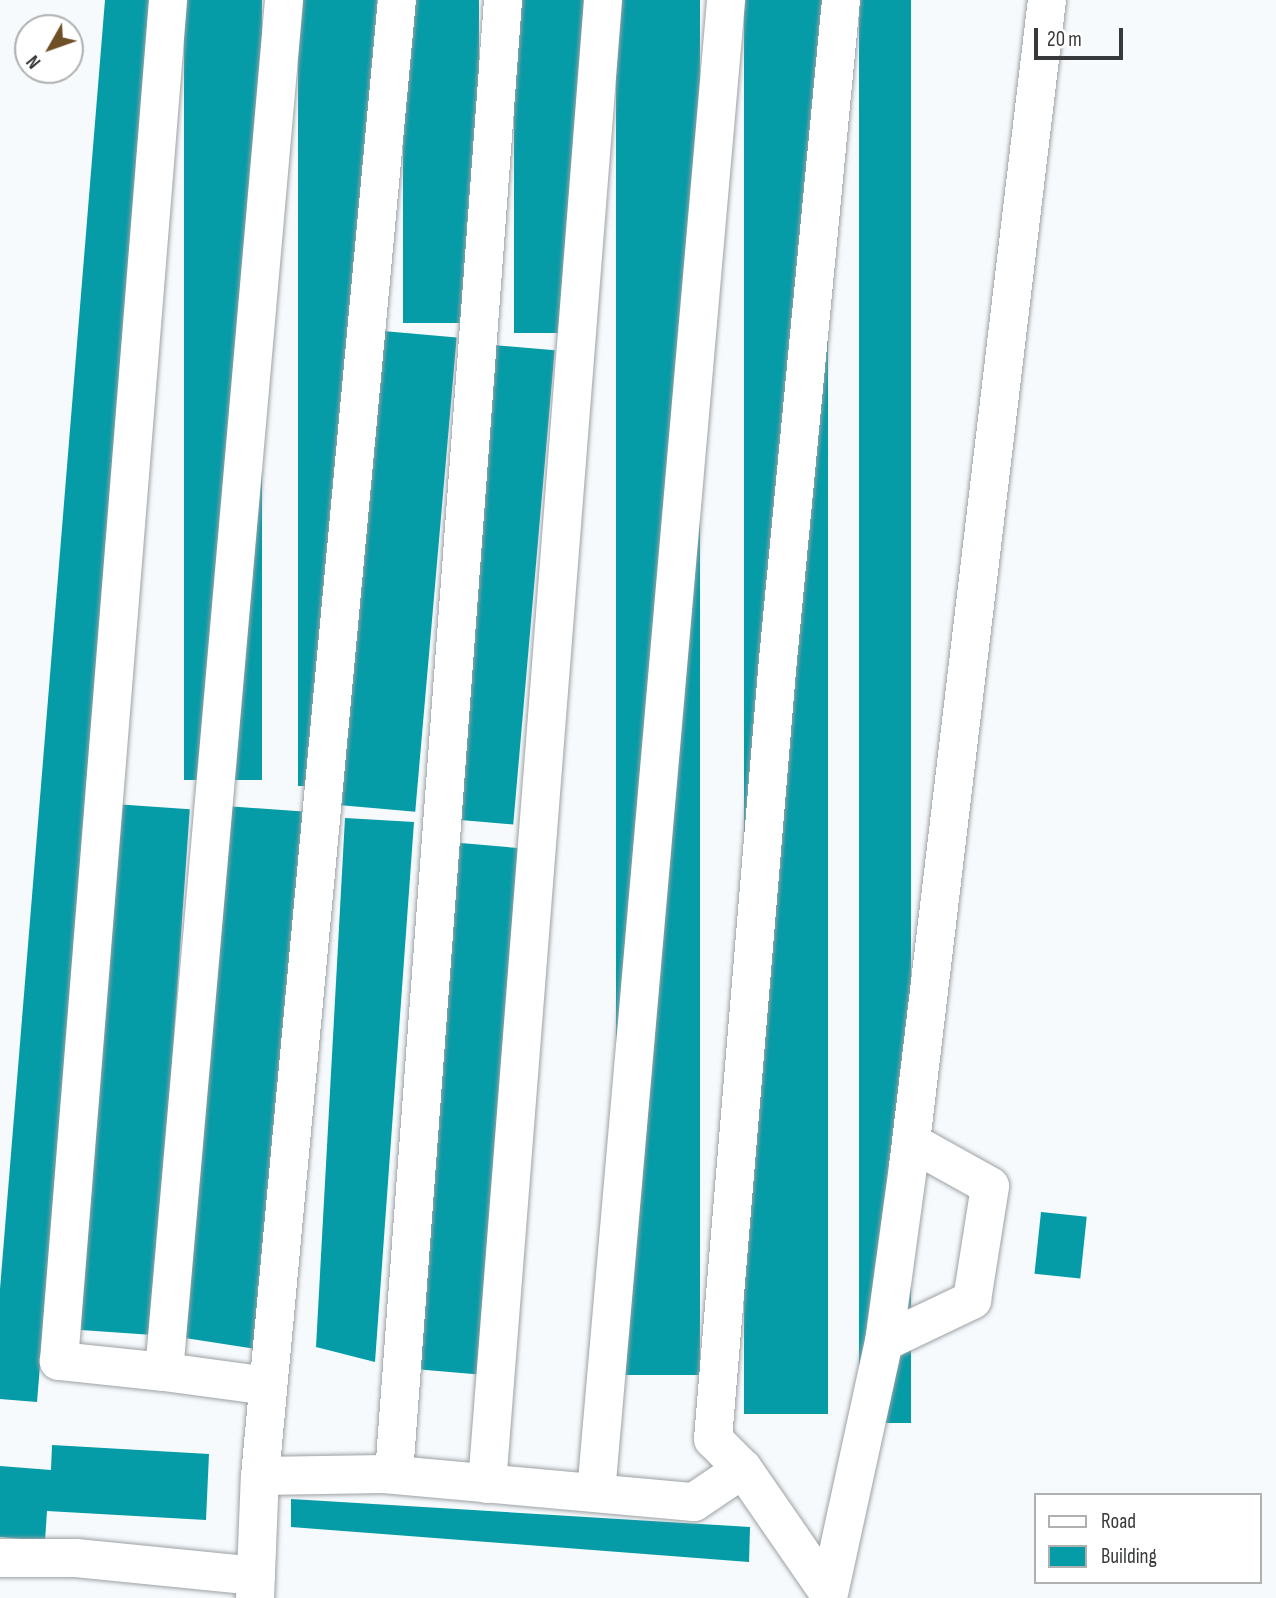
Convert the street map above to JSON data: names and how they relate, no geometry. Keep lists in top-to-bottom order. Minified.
{"legend":["Road","Building"],"scale_bar":"20 m","north":"bottom left"}
